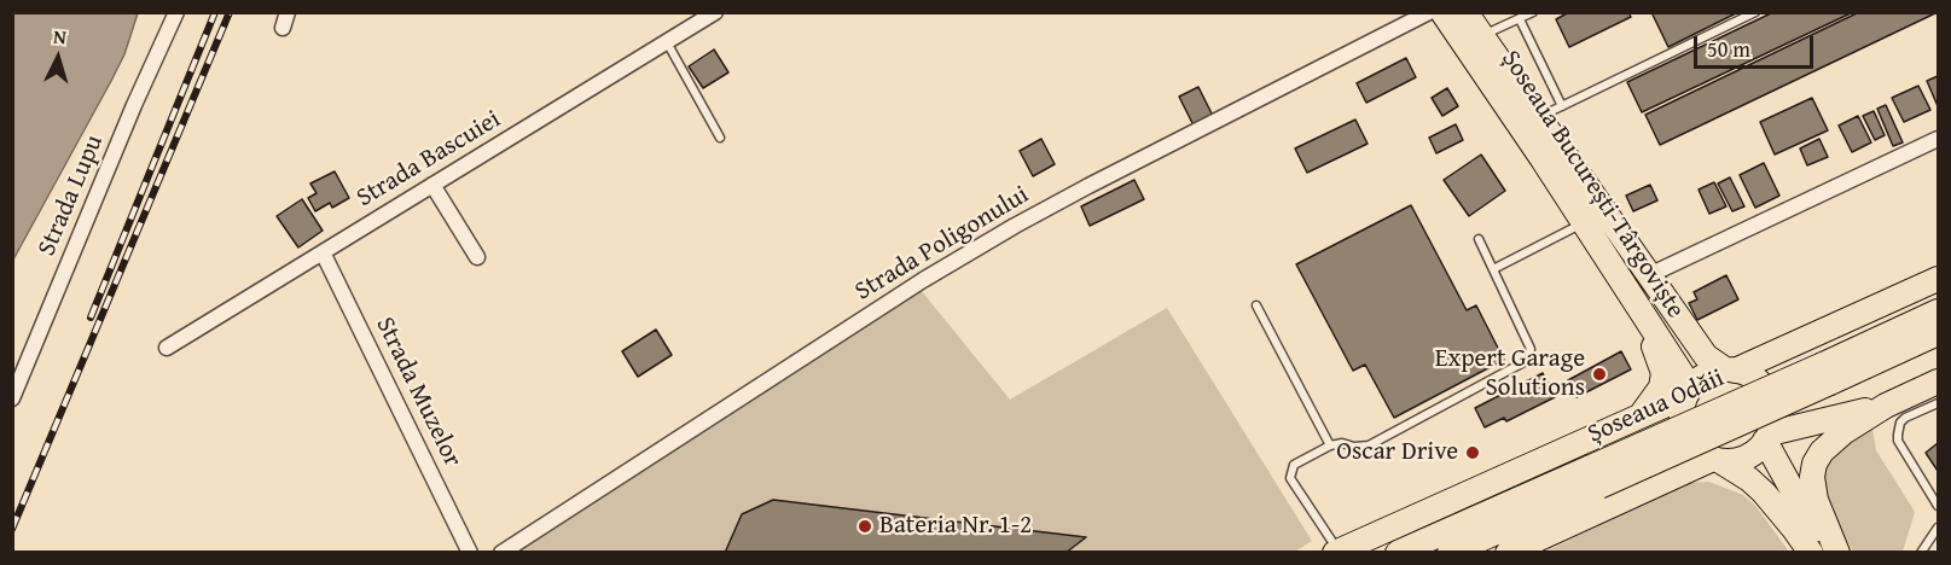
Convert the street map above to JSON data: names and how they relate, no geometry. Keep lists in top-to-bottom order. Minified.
{"streets":{"main road":["Șoseaua București-Târgoviște","Șoseaua Odăii"],"street":["Strada Bascuiei","Strada Lupu","Strada Poligonului","Strada Muzelor"]},"crossings":[["Strada Bascuiei","Strada Muzelor"]],"places":["Expert Garage Solutions","Oscar Drive","Bateria Nr. 1-2"],"scale_bar":"50 m","north":"top"}
